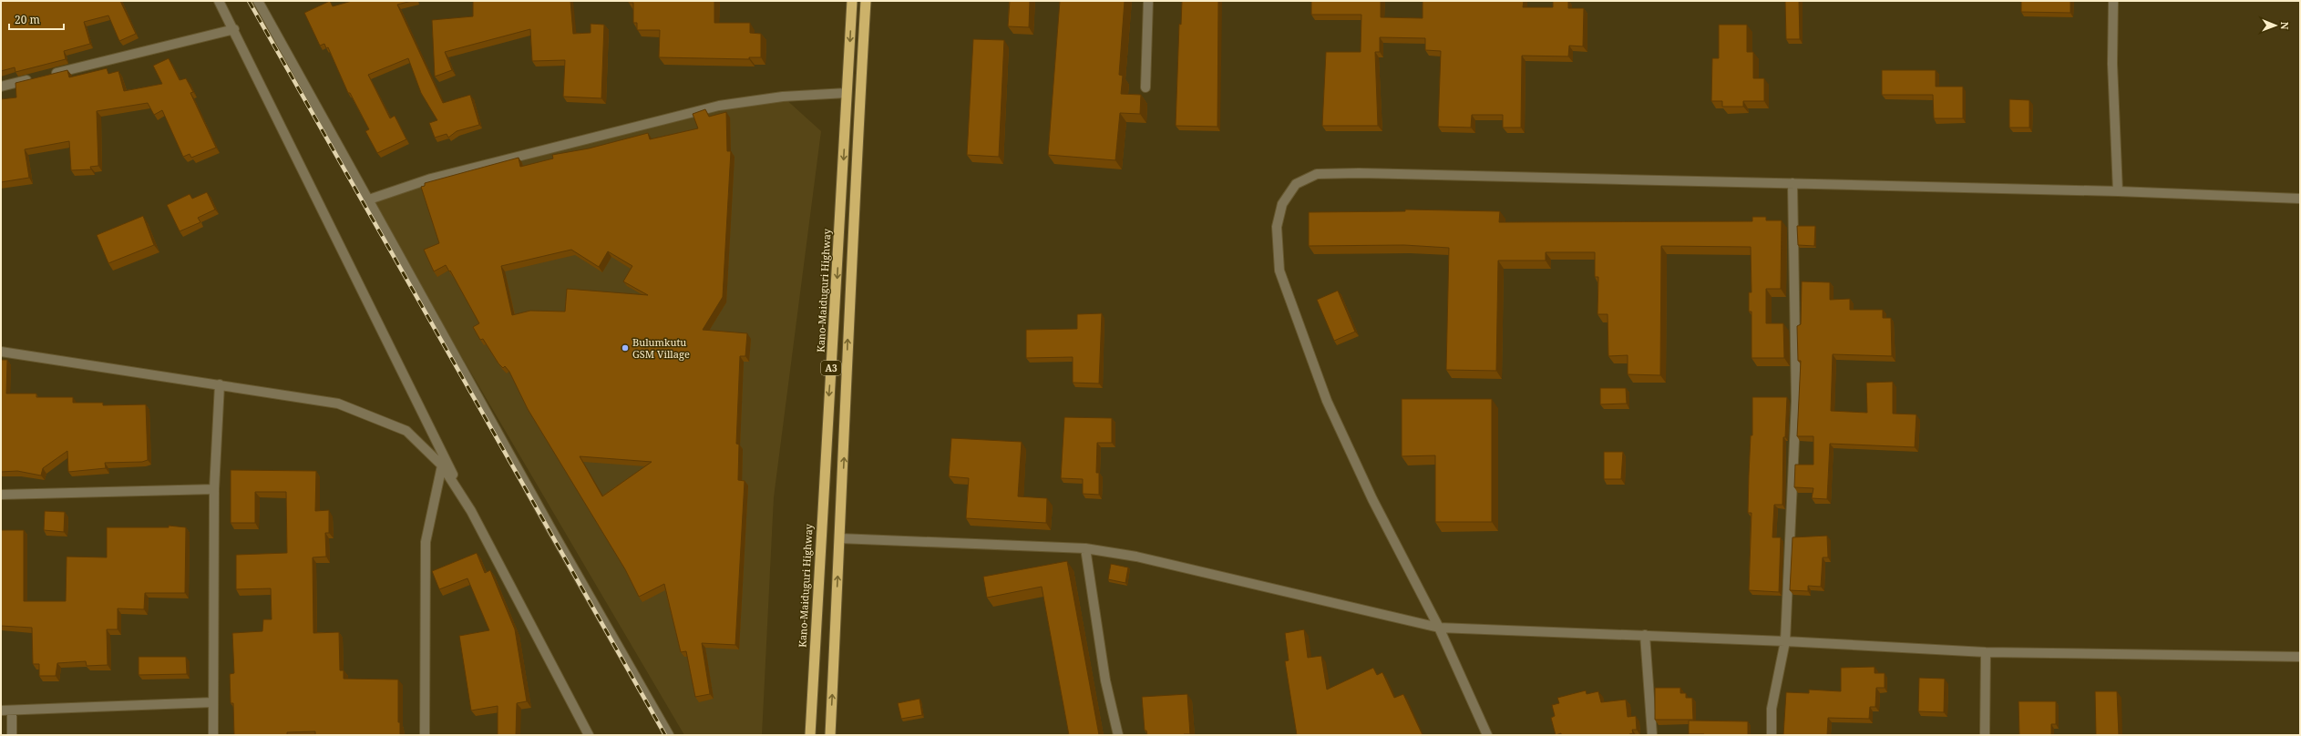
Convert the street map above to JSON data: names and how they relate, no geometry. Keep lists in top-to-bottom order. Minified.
{"streets":{"highway":["Kano-Maiduguri Highway","A3"]},"places":["Bulumkutu GSM Village"],"scale_bar":"20 m","north":"right"}
